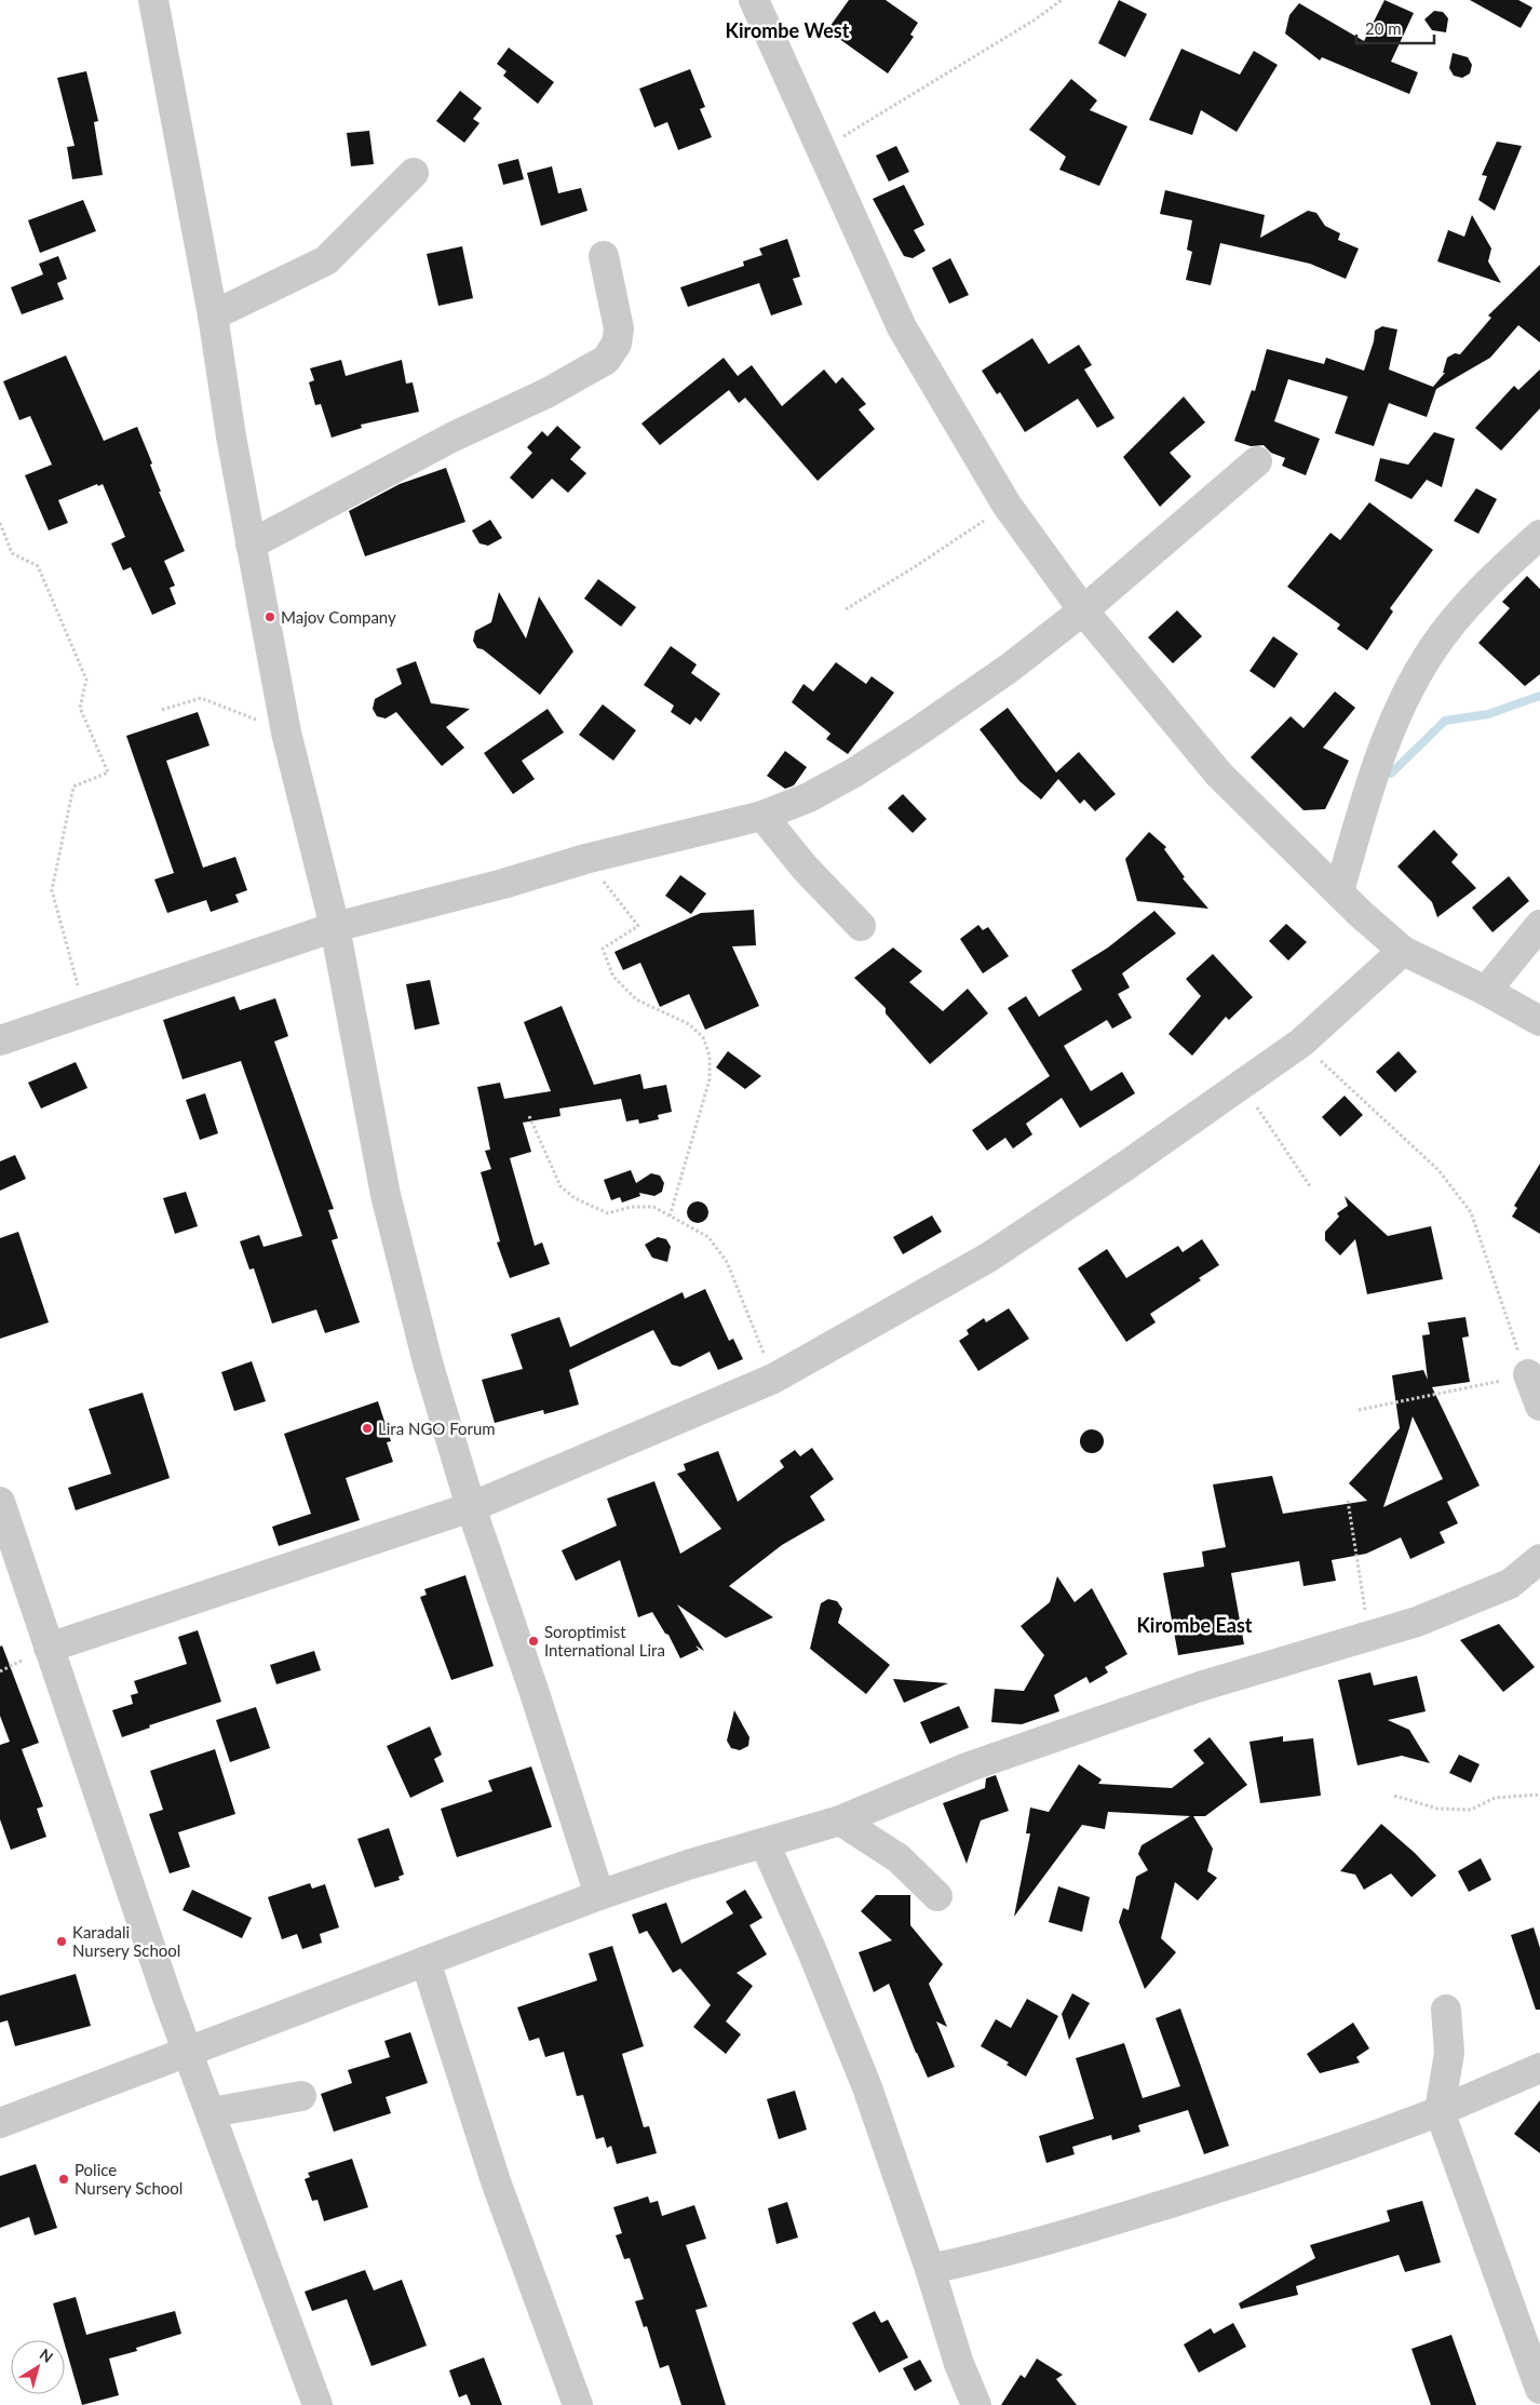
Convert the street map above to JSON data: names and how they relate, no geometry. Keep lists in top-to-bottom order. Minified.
{"districts":["Kirombe West","Kirombe East"],"places":["Majov Company","Lira NGO Forum","Soroptimist International Lira","Karadali Nursery School","Police Nursery School"],"scale_bar":"20 m","north":"top right"}
